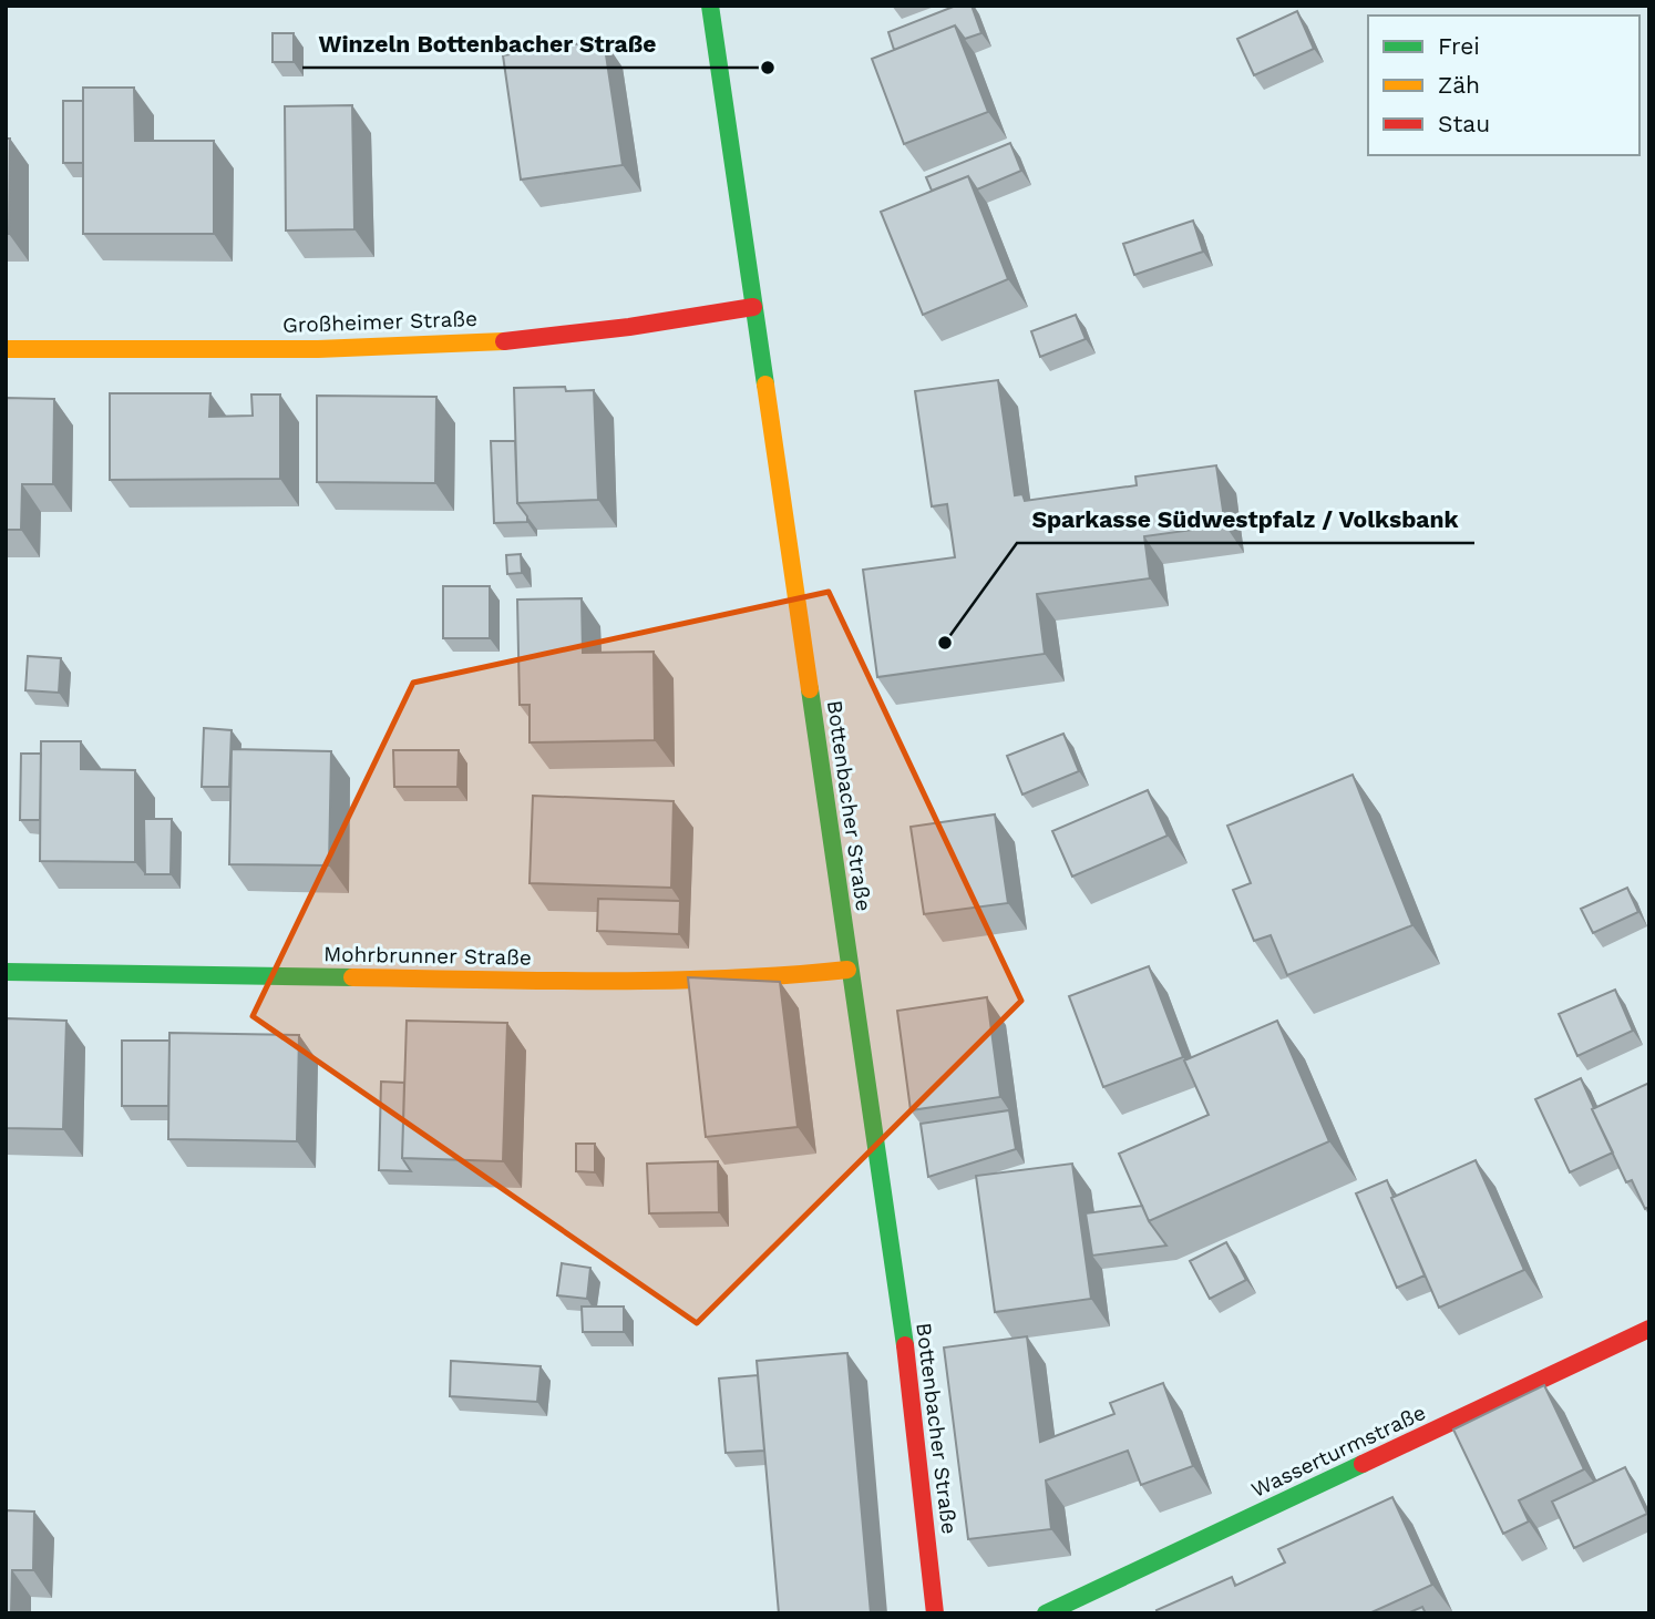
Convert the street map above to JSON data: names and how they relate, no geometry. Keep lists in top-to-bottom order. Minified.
{"streets":{"street":["Großheimer Straße","Bottenbacher Straße","Mohrbrunner Straße","Wasserturmstraße"]},"crossings":[["Großheimer Straße","Bottenbacher Straße"],["Bottenbacher Straße","Mohrbrunner Straße"]],"places":["Winzeln Bottenbacher Straße","Sparkasse Südwestpfalz / Volksbank"],"legend":["Frei","Zäh","Stau"]}
